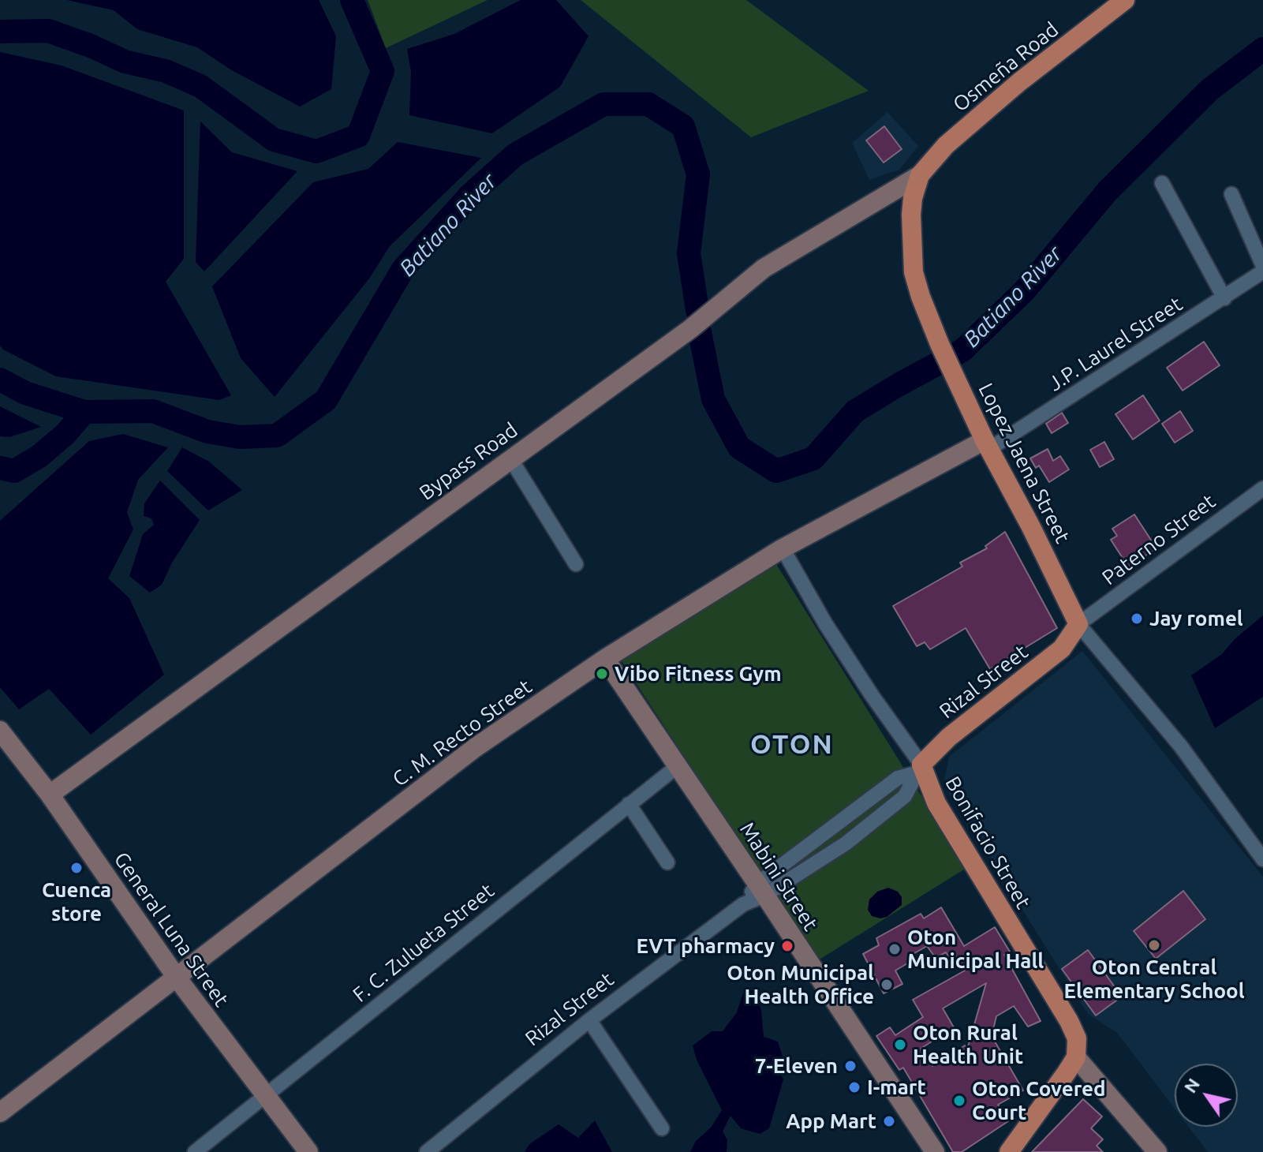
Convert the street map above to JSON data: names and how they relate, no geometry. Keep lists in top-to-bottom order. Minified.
{"streets":{"main road":["Osmeña Road","Lopez Jaena Street","Rizal Street","Bonifacio Street"],"street":["J.P. Laurel Street","Bypass Road","Paterno Street","C. M. Recto Street","Mabini Street","General Luna Street","F. C. Zulueta Street"]},"crossings":[["Osmeña Road","Bypass Road"],["Osmeña Road","Lopez Jaena Street"],["J.P. Laurel Street","Lopez Jaena Street"],["J.P. Laurel Street","C. M. Recto Street"],["Bypass Road","Lopez Jaena Street"],["Bypass Road","General Luna Street"],["Lopez Jaena Street","Paterno Street"],["Lopez Jaena Street","Rizal Street"],["Lopez Jaena Street","C. M. Recto Street"],["Paterno Street","Rizal Street"],["Rizal Street","Bonifacio Street"],["Rizal Street","Mabini Street"],["C. M. Recto Street","Bonifacio Street"],["C. M. Recto Street","Mabini Street"],["C. M. Recto Street","General Luna Street"],["Mabini Street","F. C. Zulueta Street"],["General Luna Street","F. C. Zulueta Street"]],"districts":["OTON"],"water":["Batiano River"],"places":["Jay romel","Vibo Fitness Gym","Cuenca store","Oton Central Elementary School","EVT pharmacy","Oton Municipal Hall","Oton Municipal Health Office","Oton Rural Health Unit","7-Eleven","I-mart","Oton Covered Court","App Mart"],"north":"top left"}
